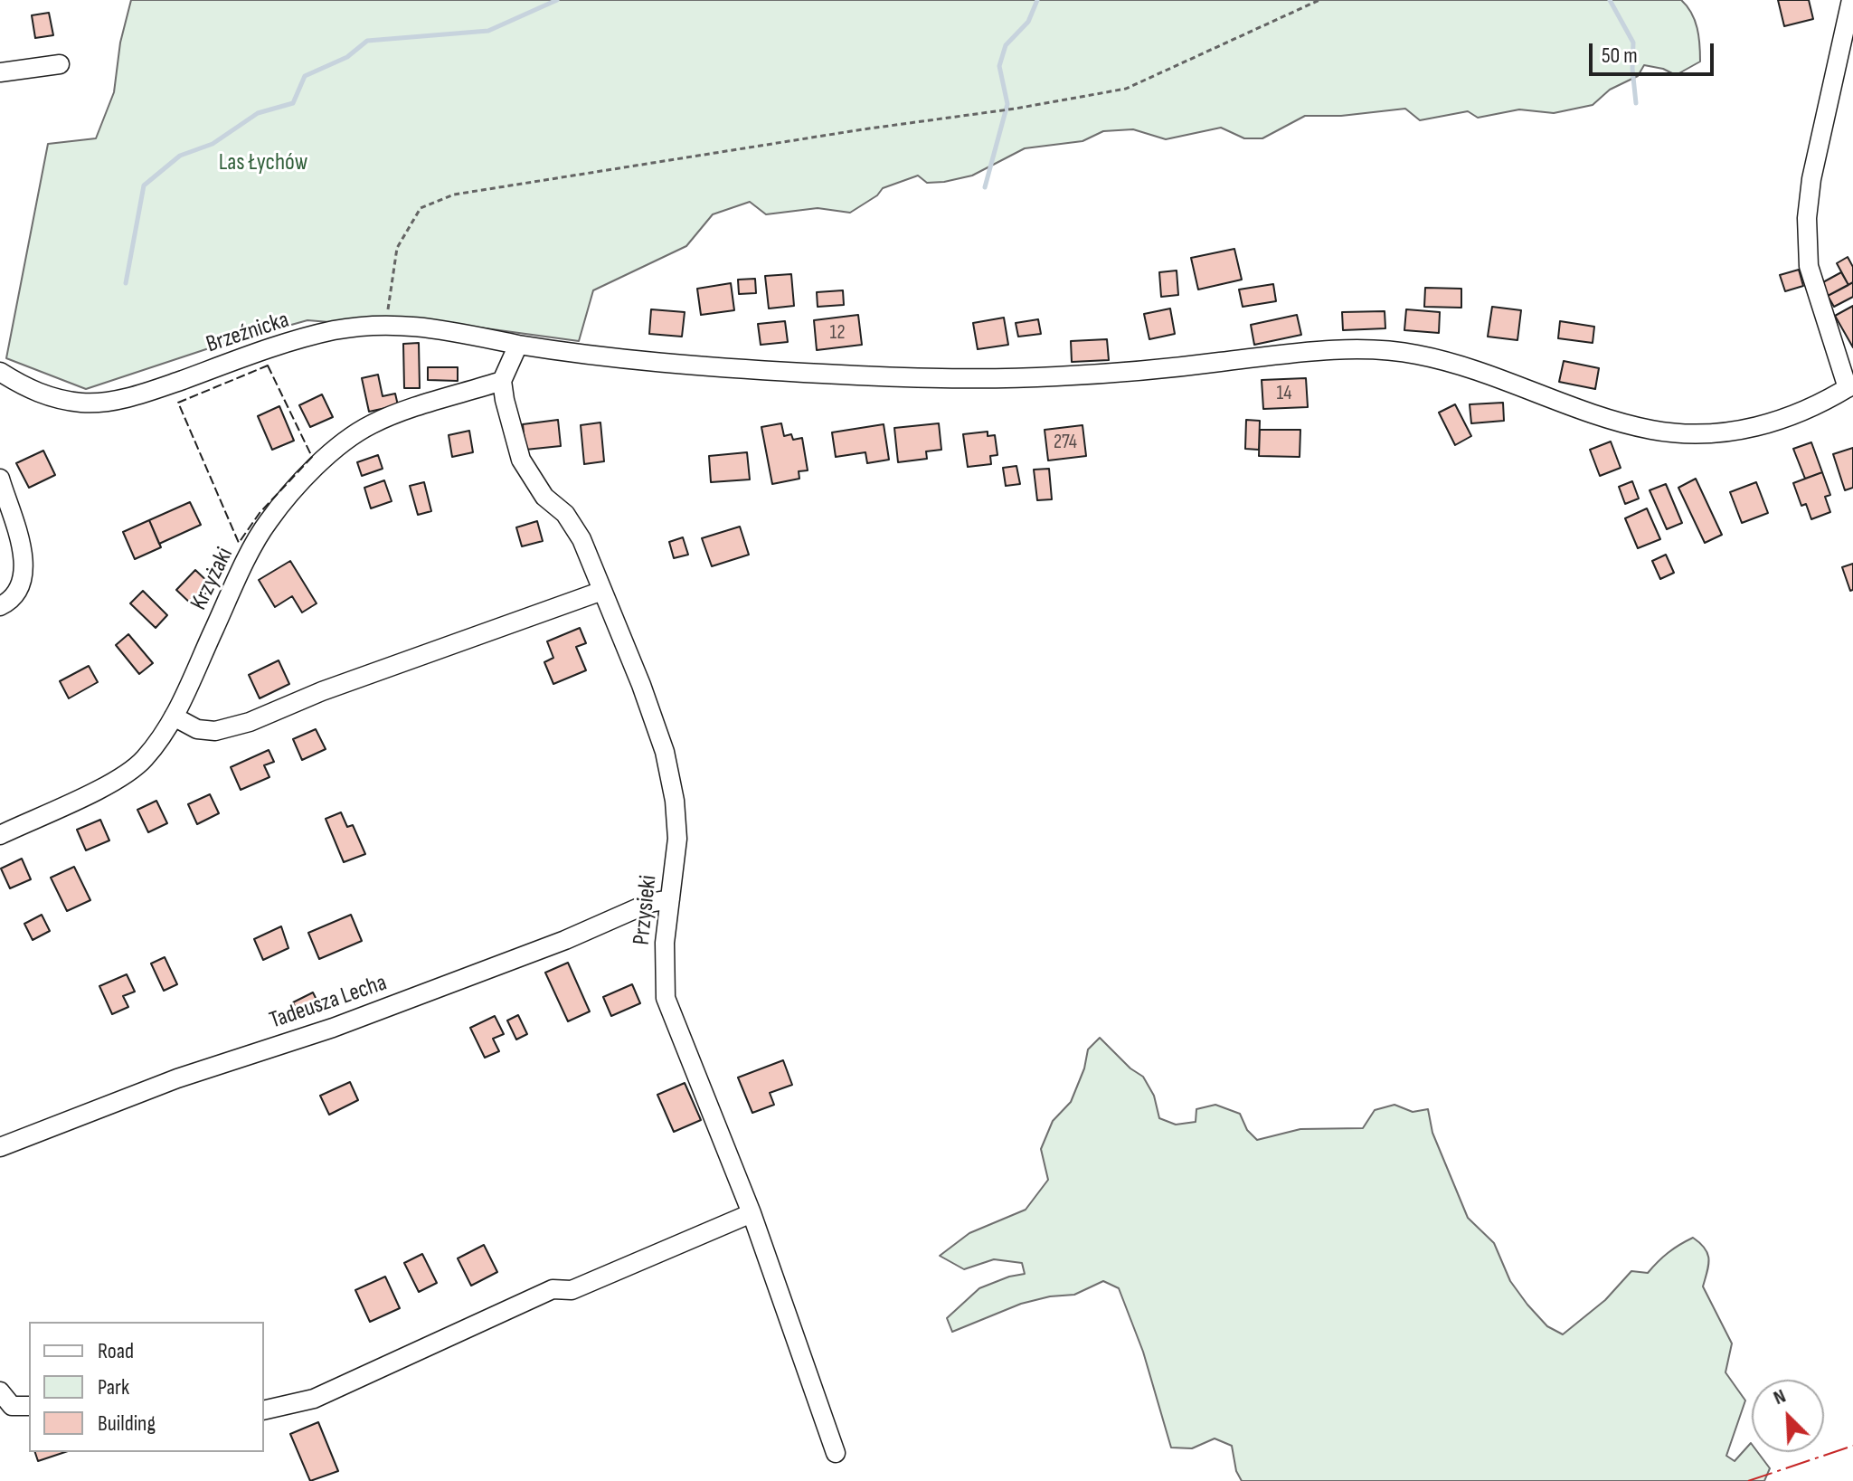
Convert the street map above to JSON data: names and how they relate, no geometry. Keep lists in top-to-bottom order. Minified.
{"streets":{"street":["Brzeźnicka","Krzyżaki","Przysieki","Tadeusza Lecha"]},"crossings":[["Krzyżaki","Przysieki"],["Przysieki","Tadeusza Lecha"]],"parks":["Las Łychów"],"house_numbers":["12","14","274"],"legend":["Road","Park","Building"],"scale_bar":"50 m","north":"top left"}
